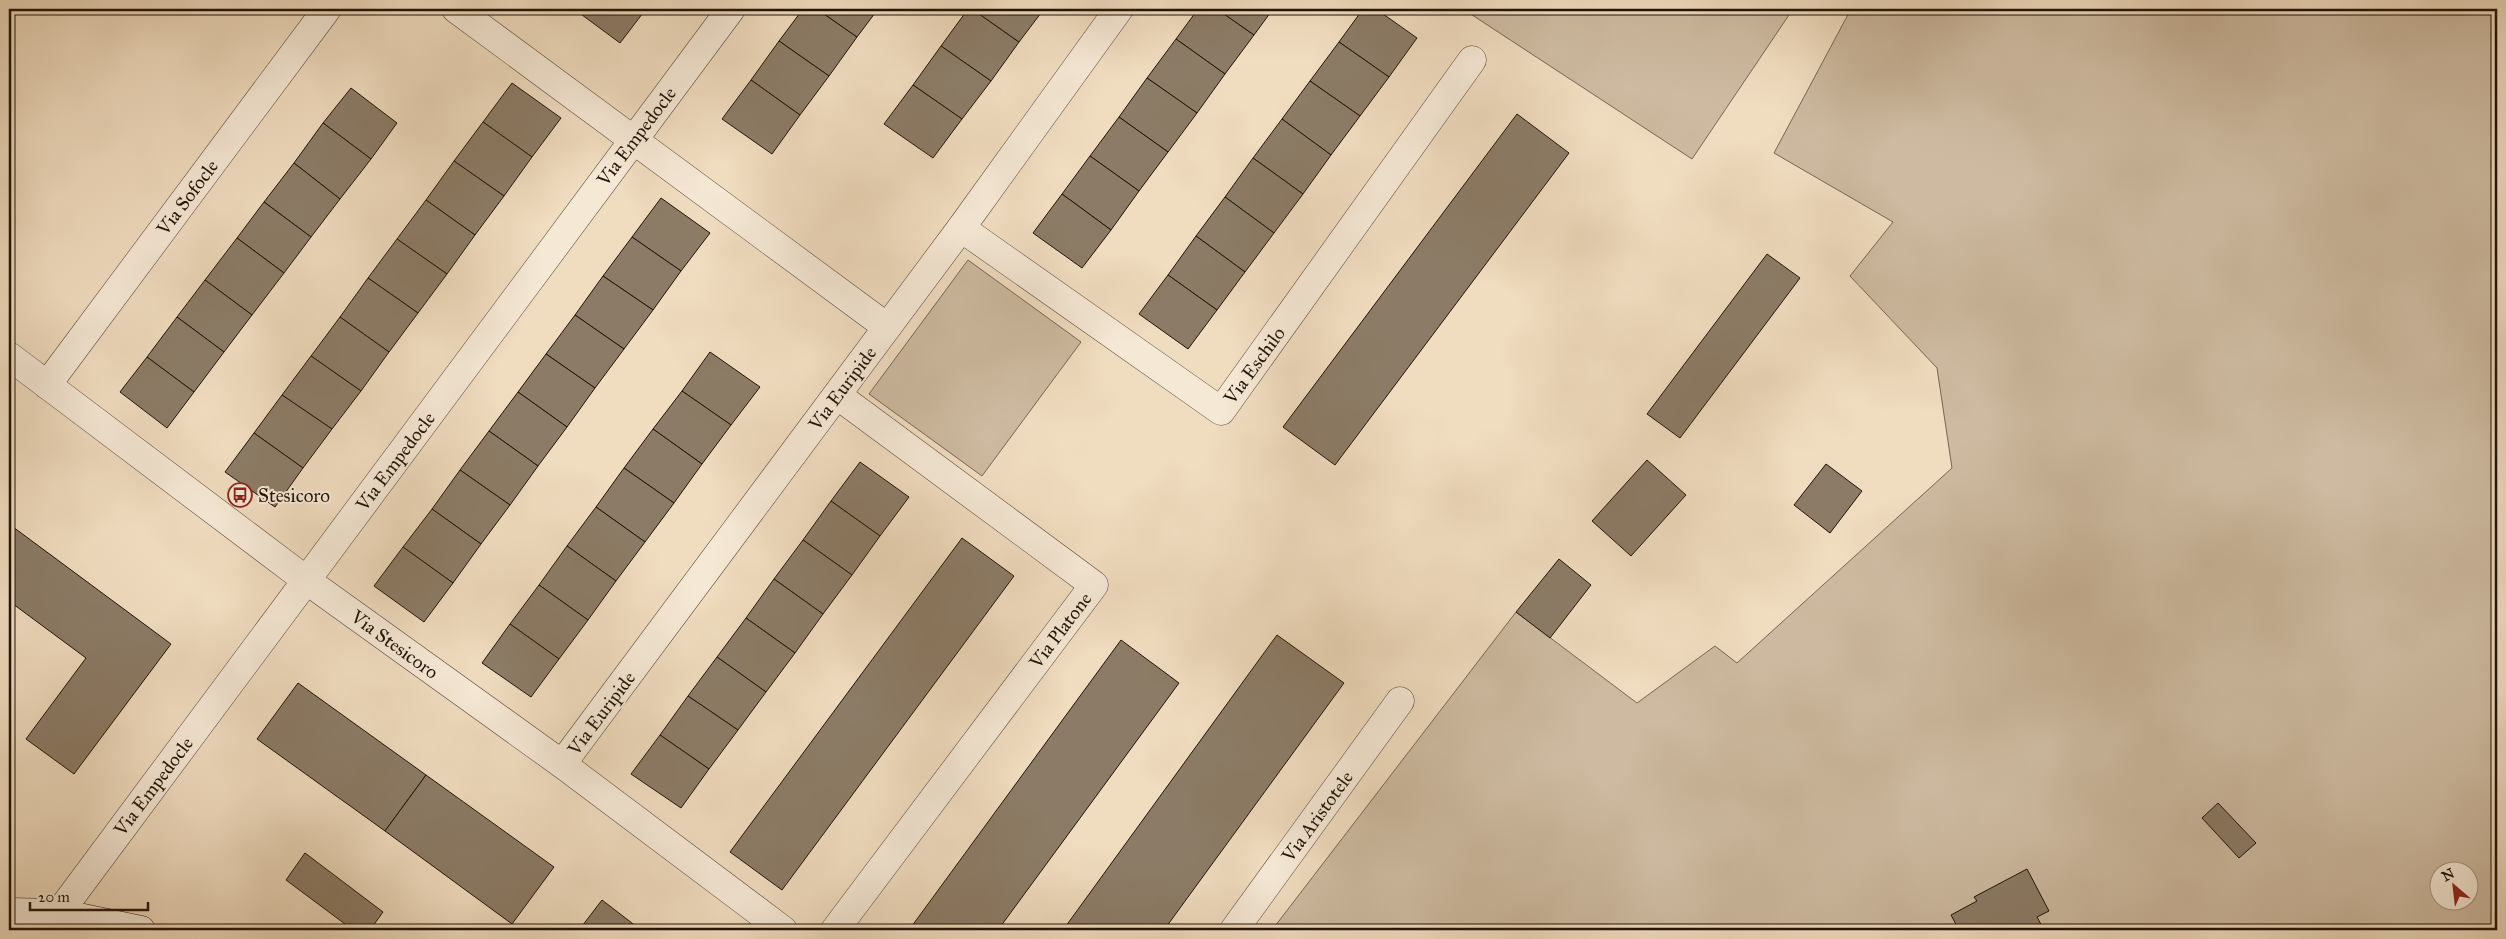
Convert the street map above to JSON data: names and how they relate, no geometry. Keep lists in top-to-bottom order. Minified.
{"streets":{"street":["Via Empedocle","Via Sofocle","Via Eschilo","Via Euripide","Via Platone","Via Stesicoro","Via Aristotele"]},"crossings":[["Via Empedocle","Via Stesicoro"],["Via Sofocle","Via Stesicoro"],["Via Eschilo","Via Euripide"],["Via Euripide","Via Platone"],["Via Euripide","Via Stesicoro"]],"places":{"bus stop":["Stesicoro"]},"scale_bar":"20 m","north":"top left"}
